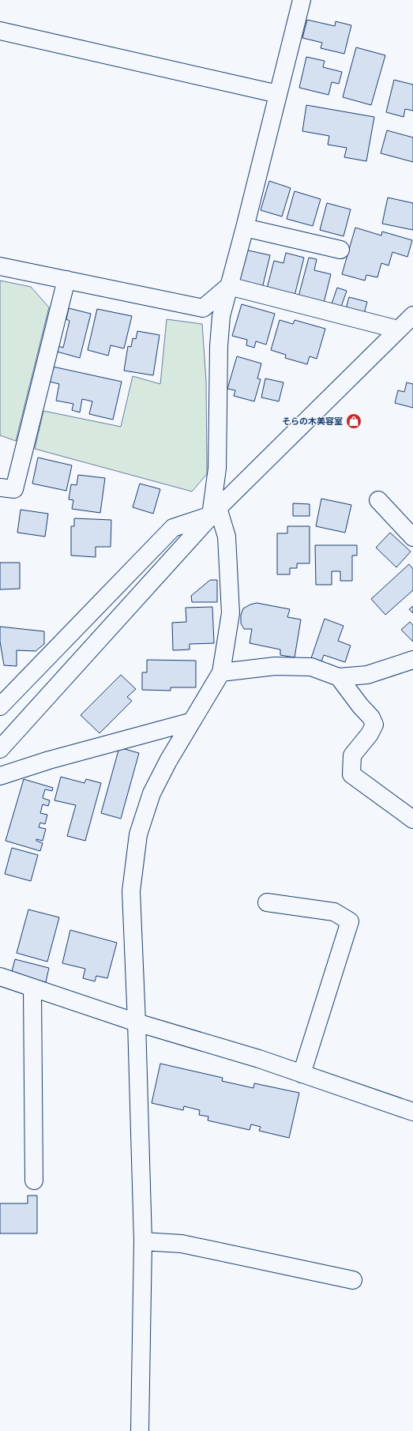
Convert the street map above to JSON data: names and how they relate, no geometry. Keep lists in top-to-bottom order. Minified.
{"places":{"shop":["そらの木美容室"]}}
